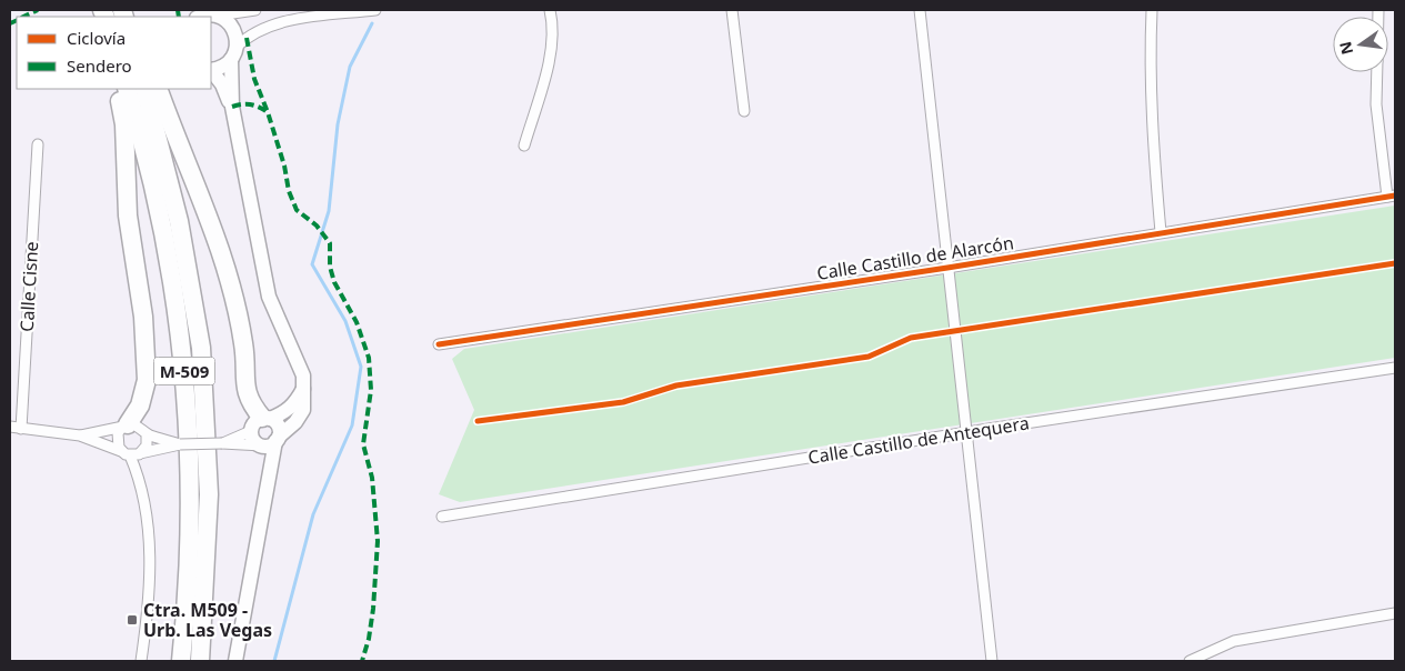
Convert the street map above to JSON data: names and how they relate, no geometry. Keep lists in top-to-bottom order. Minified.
{"streets":{"highway":["M-509"],"street":["Calle Castillo de Alarcón","Calle Cisne","Calle Castillo de Antequera"]},"places":{"transit":["Ctra. M509 - Urb. Las Vegas"]},"legend":["Ciclovía","Sendero"],"north":"left"}
